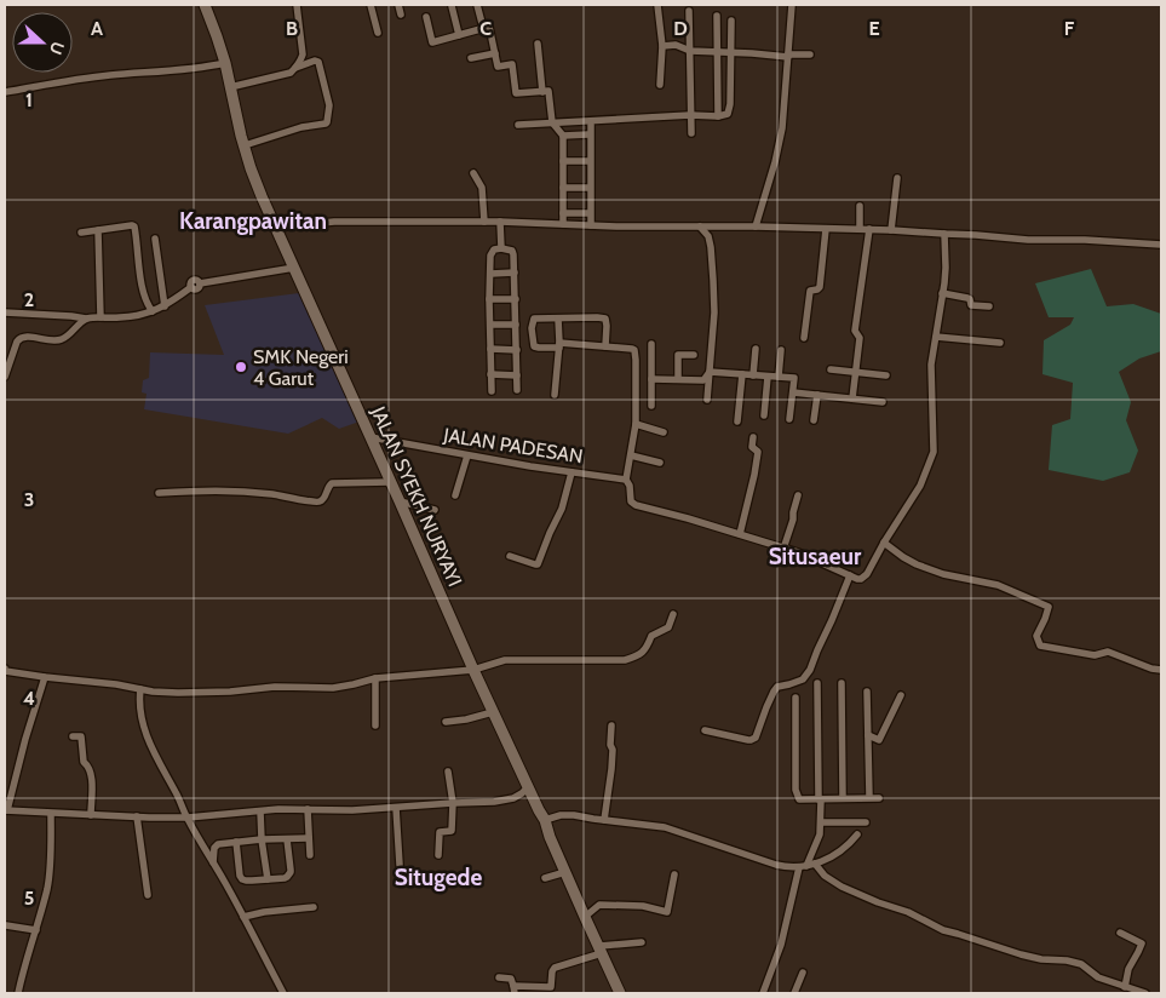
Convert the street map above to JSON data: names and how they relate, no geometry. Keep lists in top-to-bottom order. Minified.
{"streets":{"main road":["JALAN SYEKH NURYAYI"],"street":["JALAN PADESAN"]},"crossings":[["JALAN PADESAN","JALAN SYEKH NURYAYI"]],"districts":["Karangpawitan","Situsaeur","Situgede"],"places":["SMK Negeri 4 Garut"],"north":"right","grid":{"columns":["A","B","C","D","E","F"],"rows":["1","2","3","4","5"]}}
